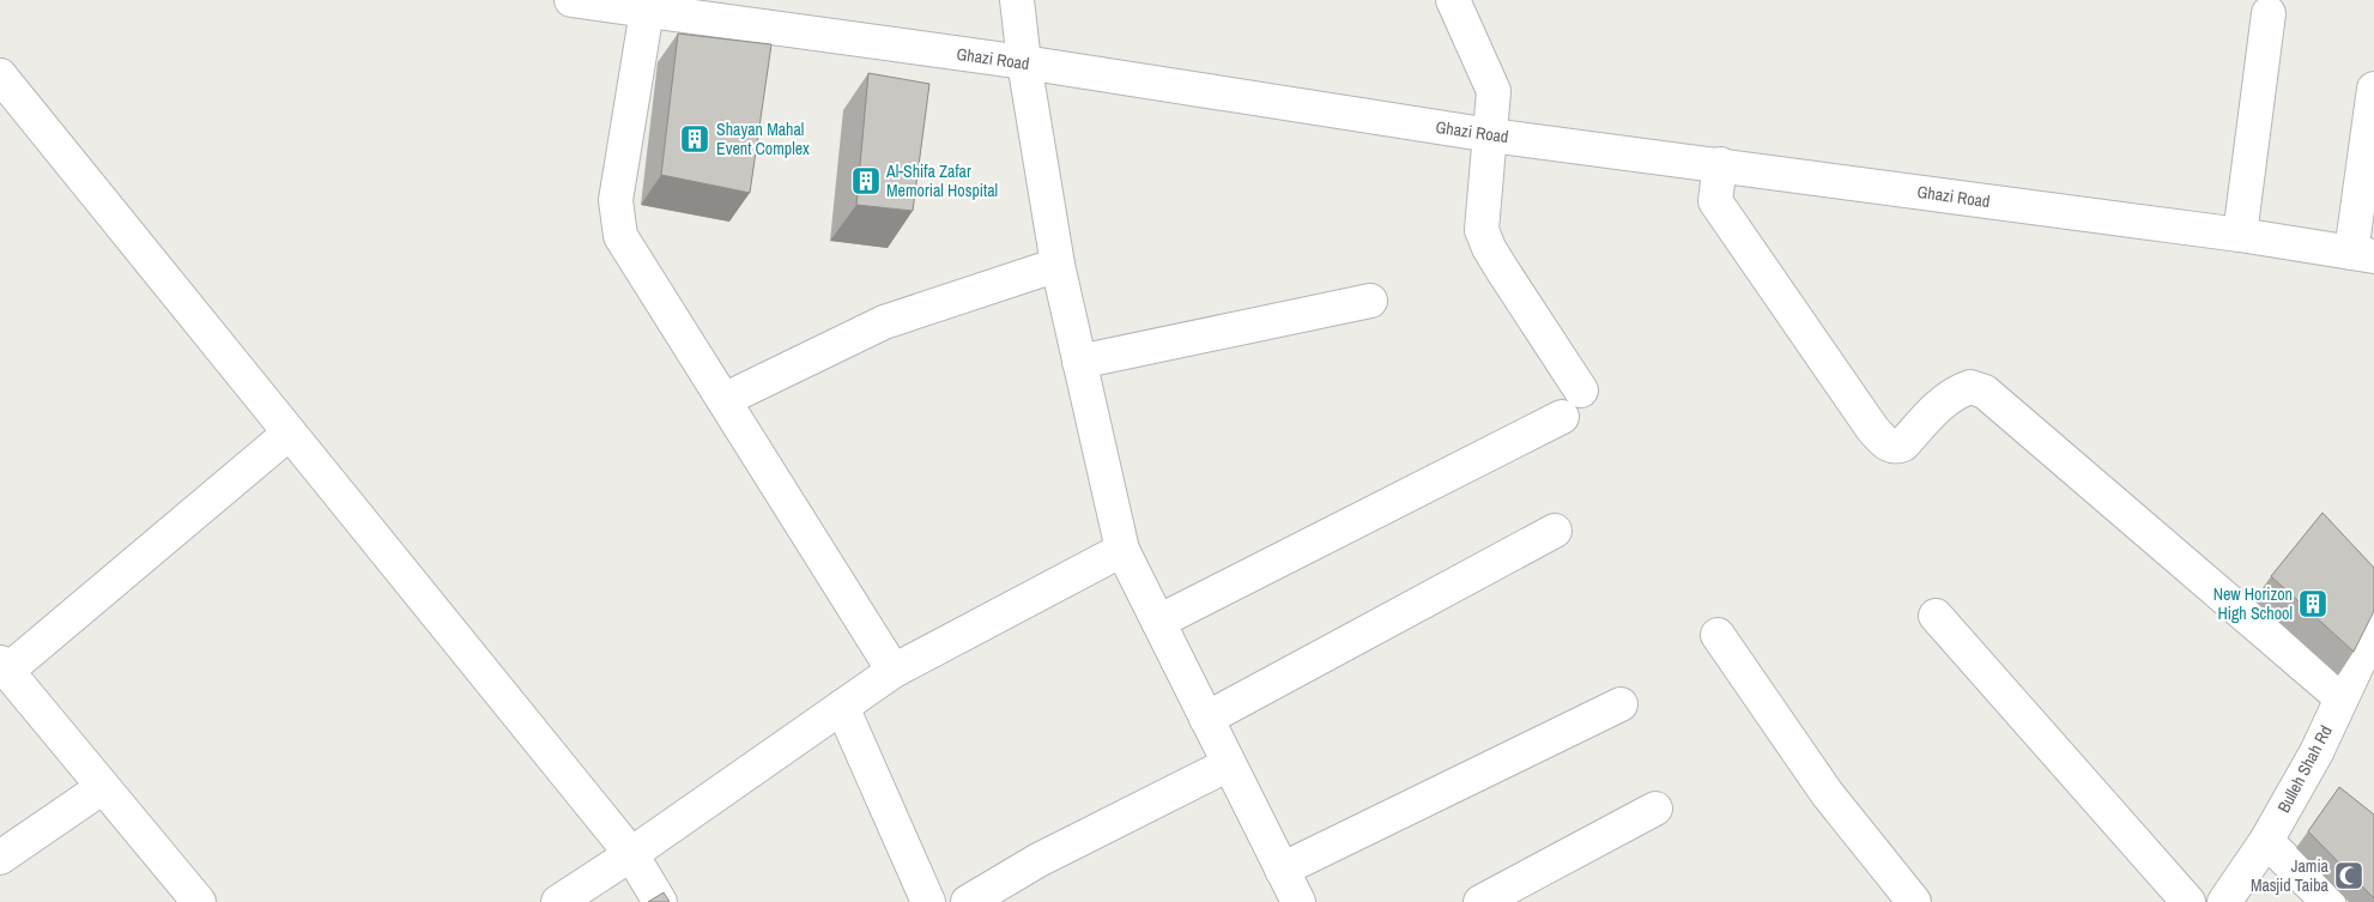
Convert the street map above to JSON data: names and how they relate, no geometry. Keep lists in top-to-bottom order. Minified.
{"streets":{"street":["Ghazi Road","Bulleh Shah Rd"]},"places":{"building":["Shayan Mahal Event Complex","Al-Shifa Zafar Memorial Hospital","New Horizon High School"],"mosque":["Jamia Masjid Taiba"]}}
